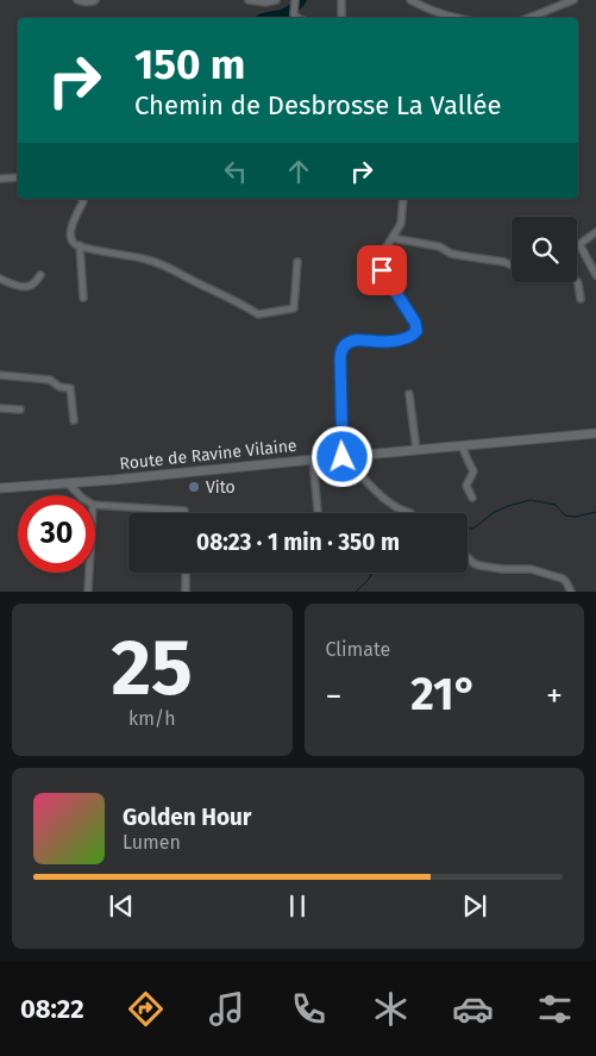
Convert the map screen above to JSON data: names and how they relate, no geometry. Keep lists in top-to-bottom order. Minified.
{"streets":{"main road":["Route de Ravine Vilaine"]},"places":["Vito"],"page":{"turn":["150 m","Chemin de Desbrosse La Vallée"],"limit":"30","trip":"08:23 · 1 min · 350 m","tile":[["25","km/h"],"Climate"],"heat":["−","21°","+"],"song":["Golden Hour","Lumen"],"tabs":"08:22"}}
